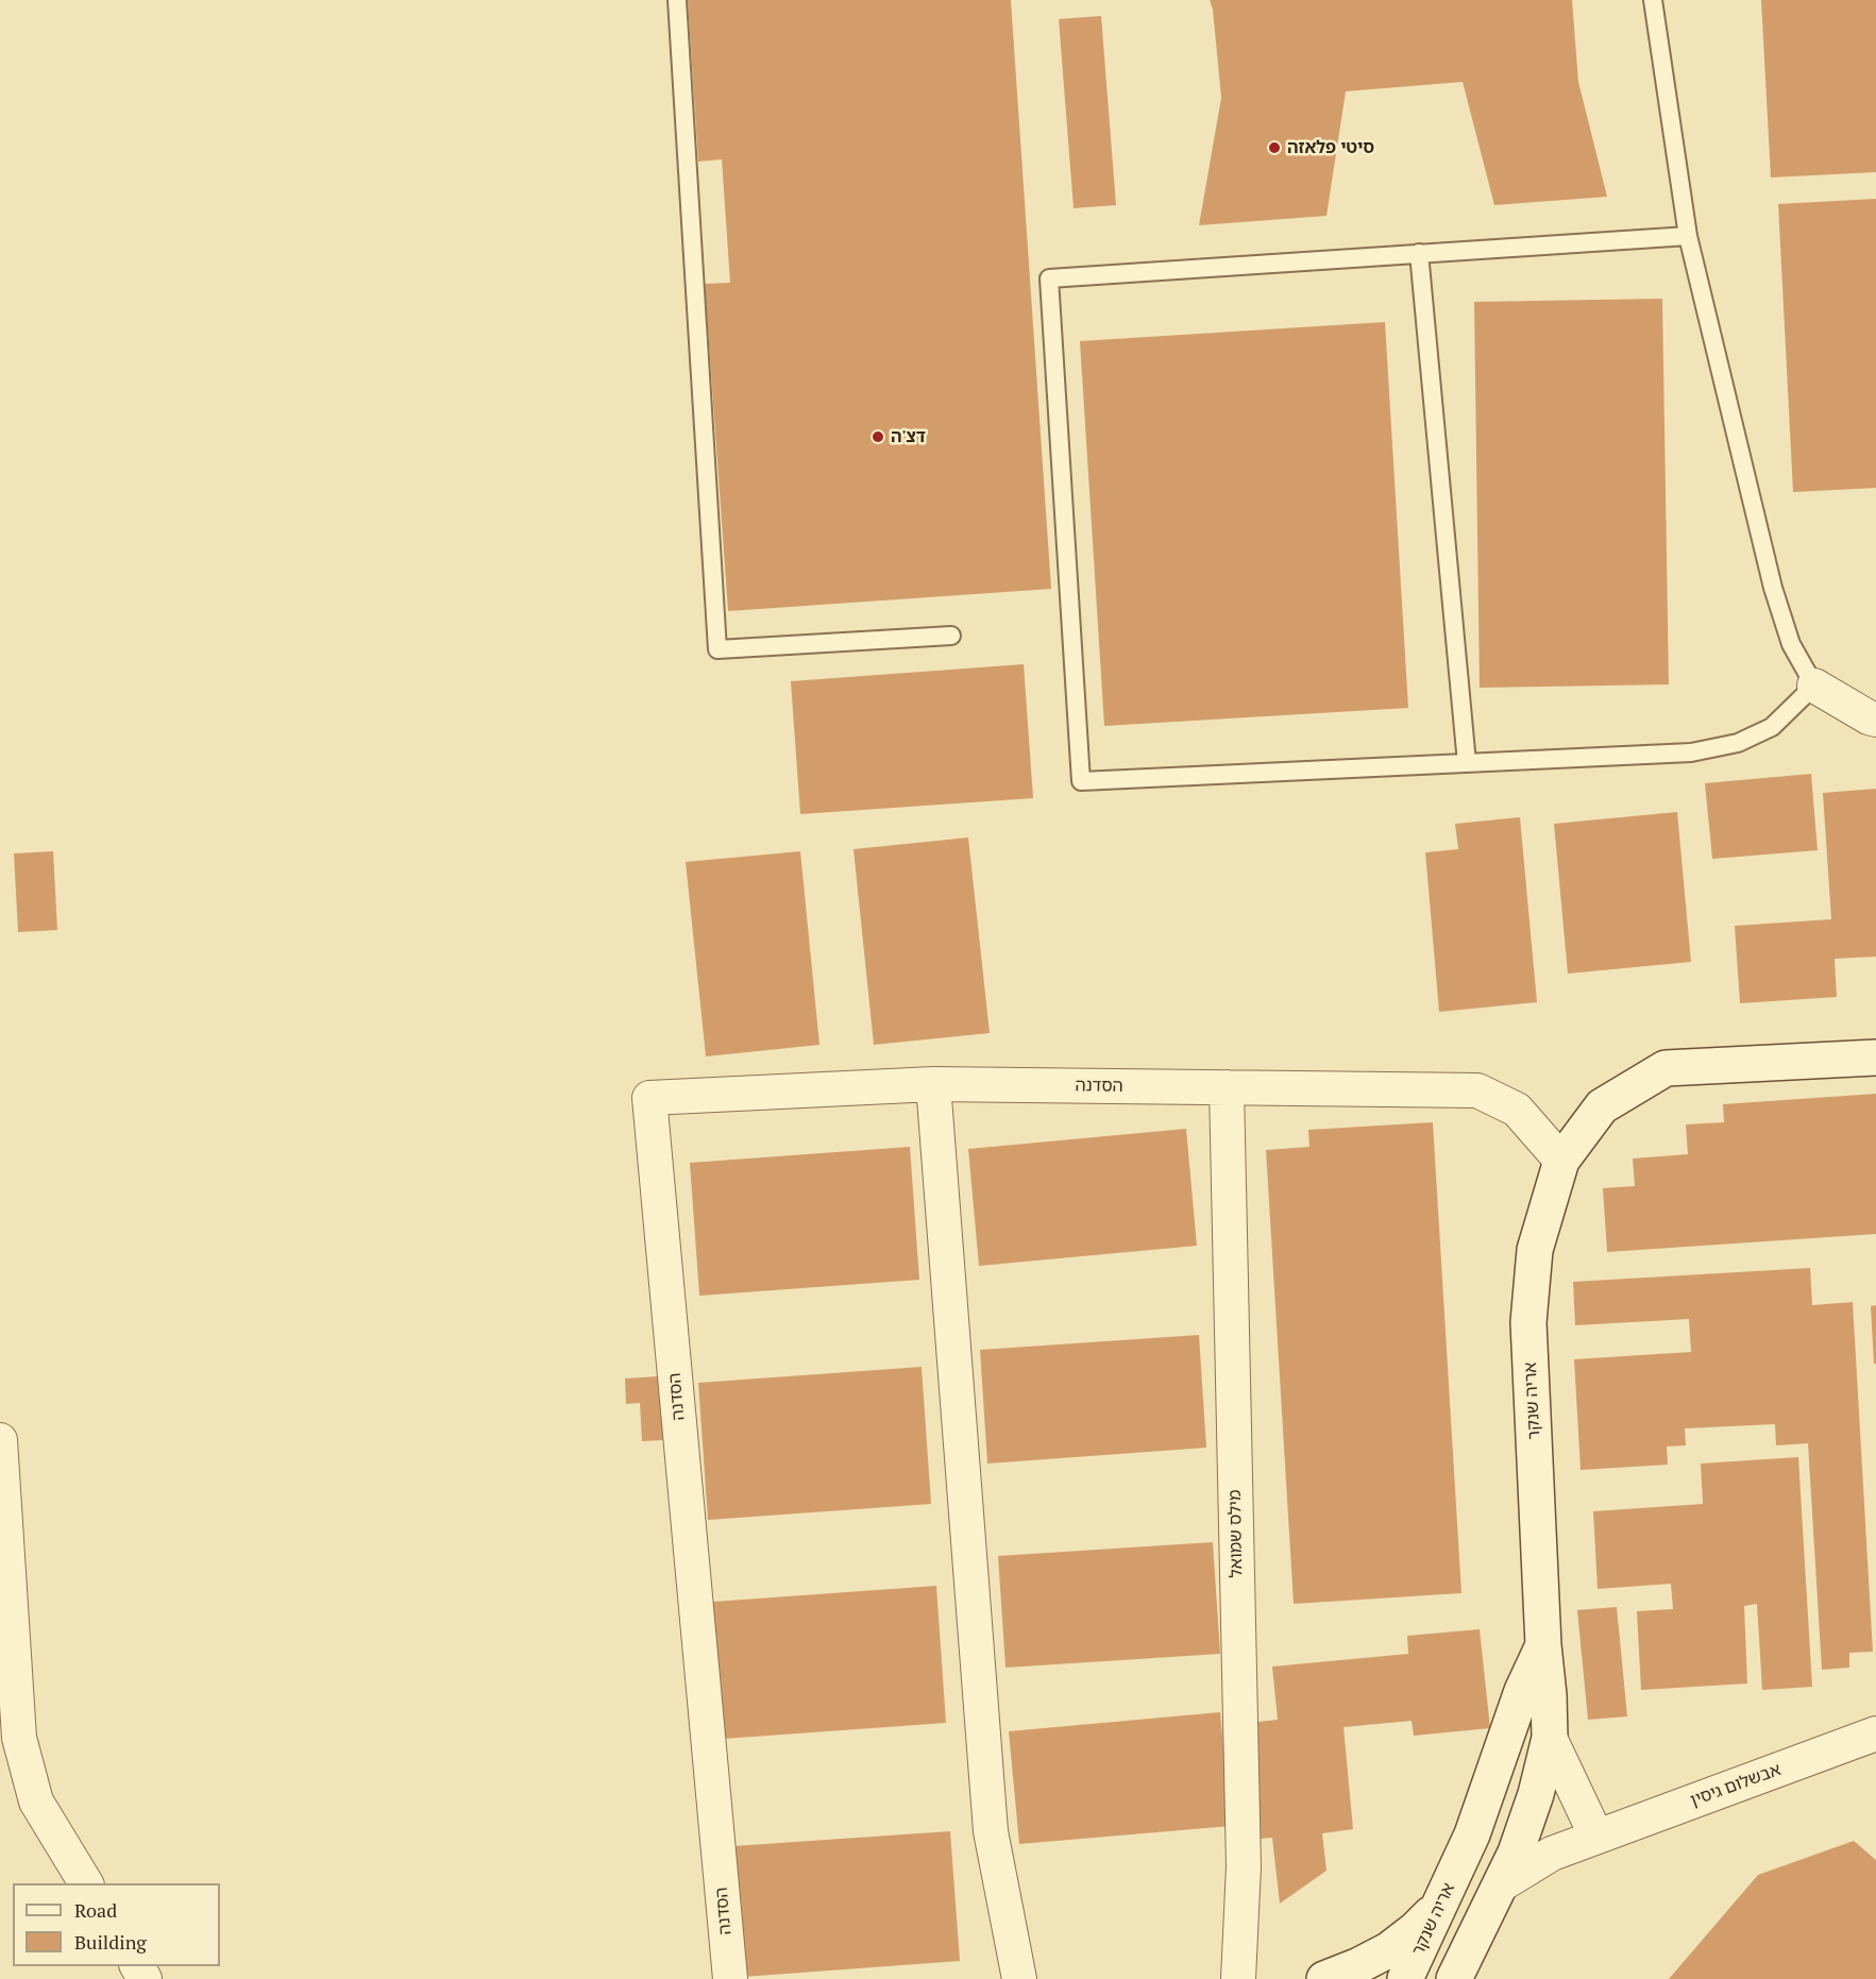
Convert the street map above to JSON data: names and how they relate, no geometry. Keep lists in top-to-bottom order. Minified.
{"streets":{"street":["הסדנה","אריה שנקר","מילס שמואל","אבשלום גיסין"]},"crossings":[["הסדנה","מילס שמואל"],["אריה שנקר","אבשלום גיסין"]],"places":["סיטי פלאזה","דצ'ה"],"legend":["Road","Building"]}
